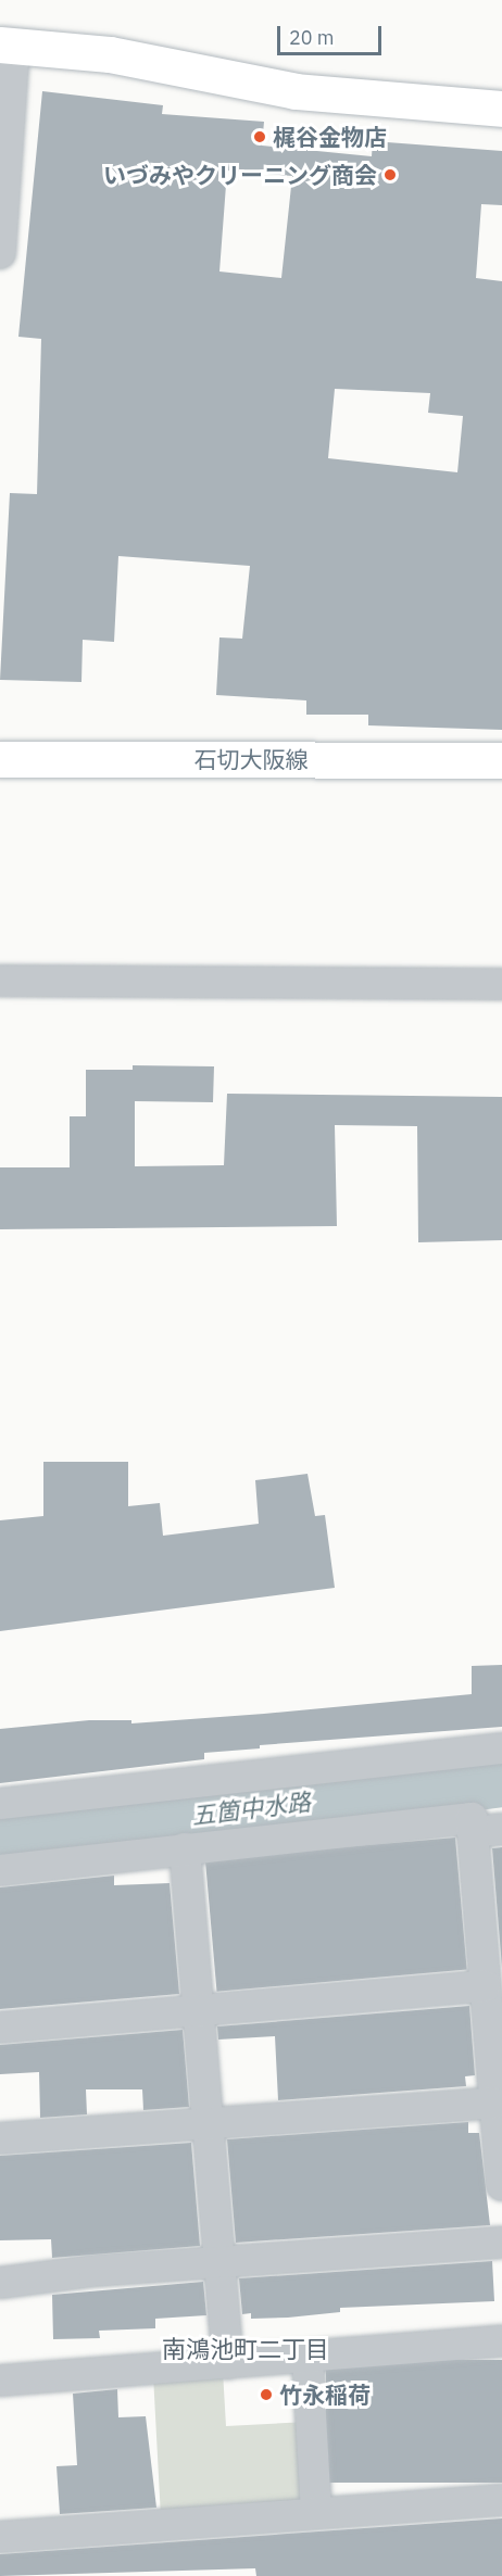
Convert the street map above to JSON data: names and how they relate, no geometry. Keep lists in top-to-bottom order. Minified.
{"streets":{"main road":["石切大阪線"]},"districts":["南鴻池町二丁目"],"water":["五箇中水路"],"places":["梶谷金物店","いづみやクリーニング商会","竹永稲荷"],"scale_bar":"20 m"}
